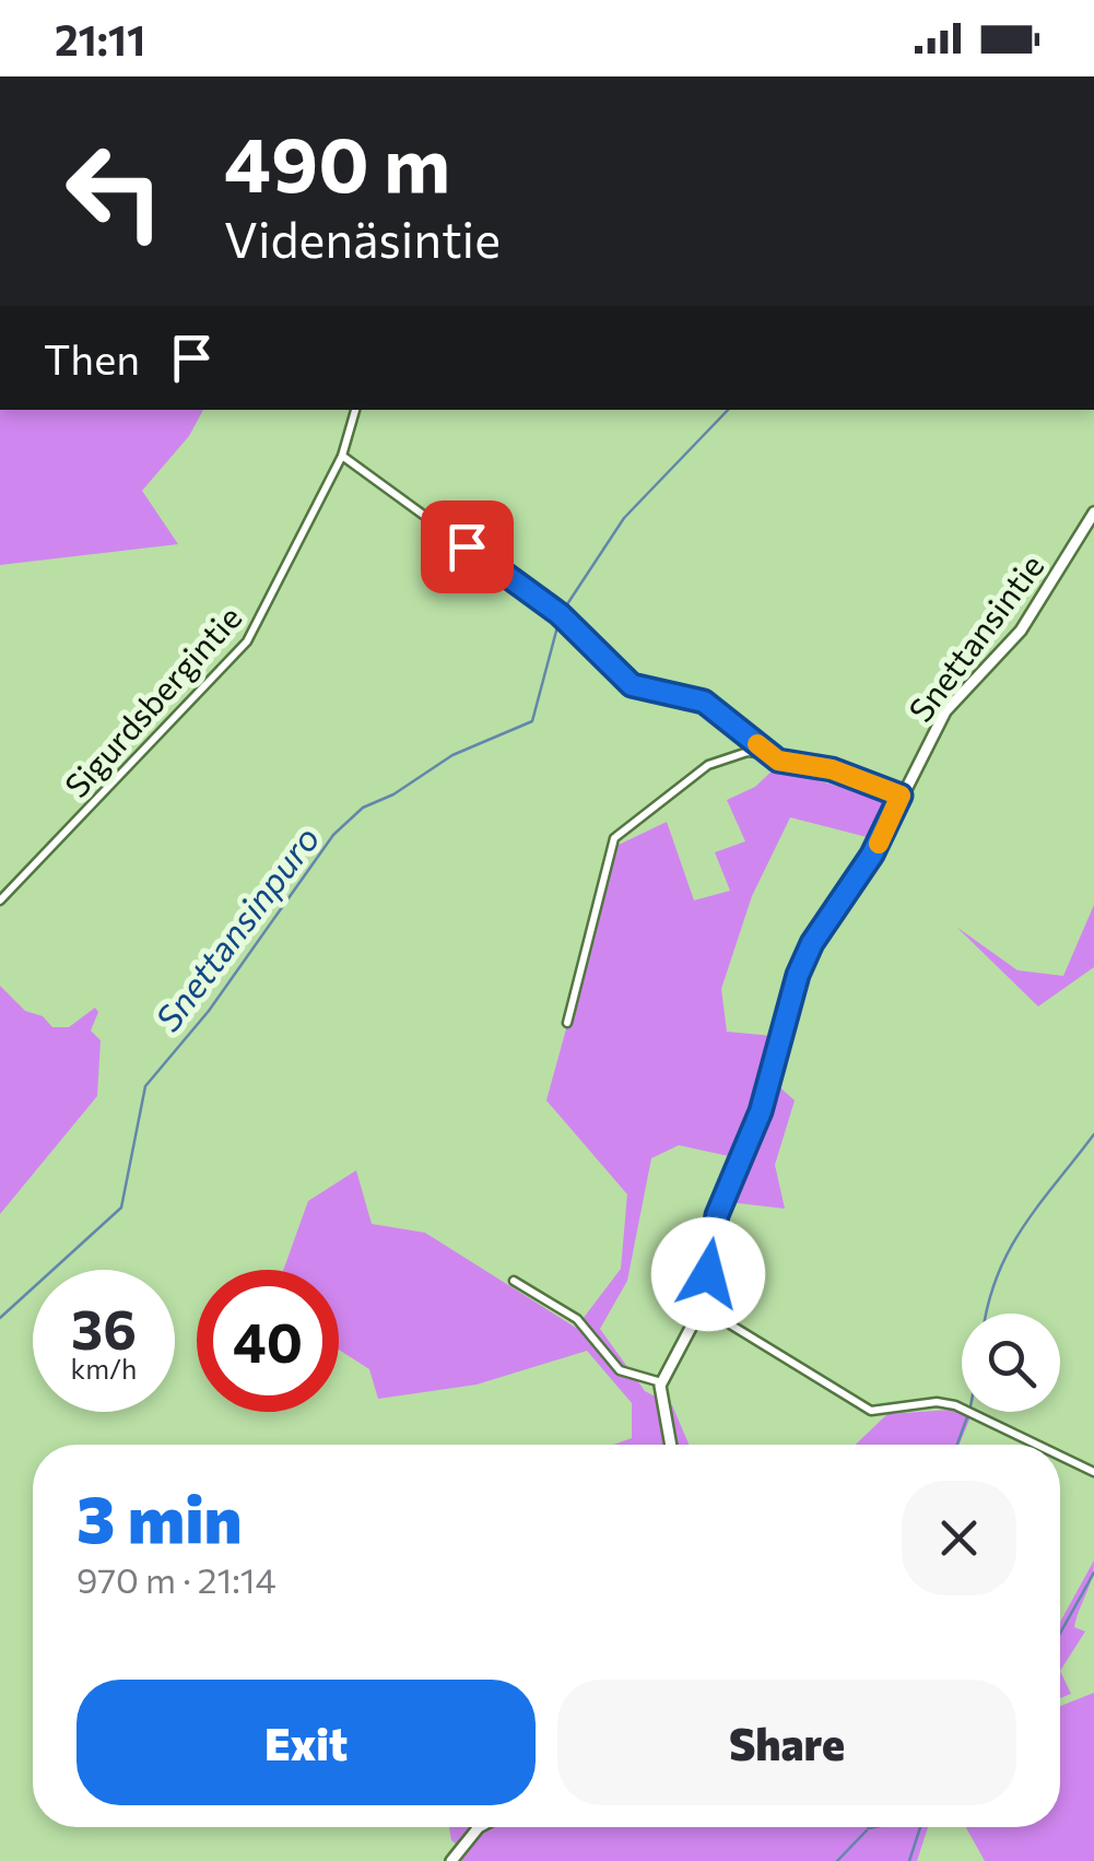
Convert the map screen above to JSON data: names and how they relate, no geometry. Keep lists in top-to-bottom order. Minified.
{"streets":{"street":["Snettansintie","Sigurdsbergintie"]},"water":["Snettansinpuro"],"page":{"status":"21:11","turn":["490 m","Videnäsintie"],"then":"Then","speed":"36 km/h","limit":"40","heading":["3 min","970 m · 21:14"],"buttons":["Exit","Share"]}}
